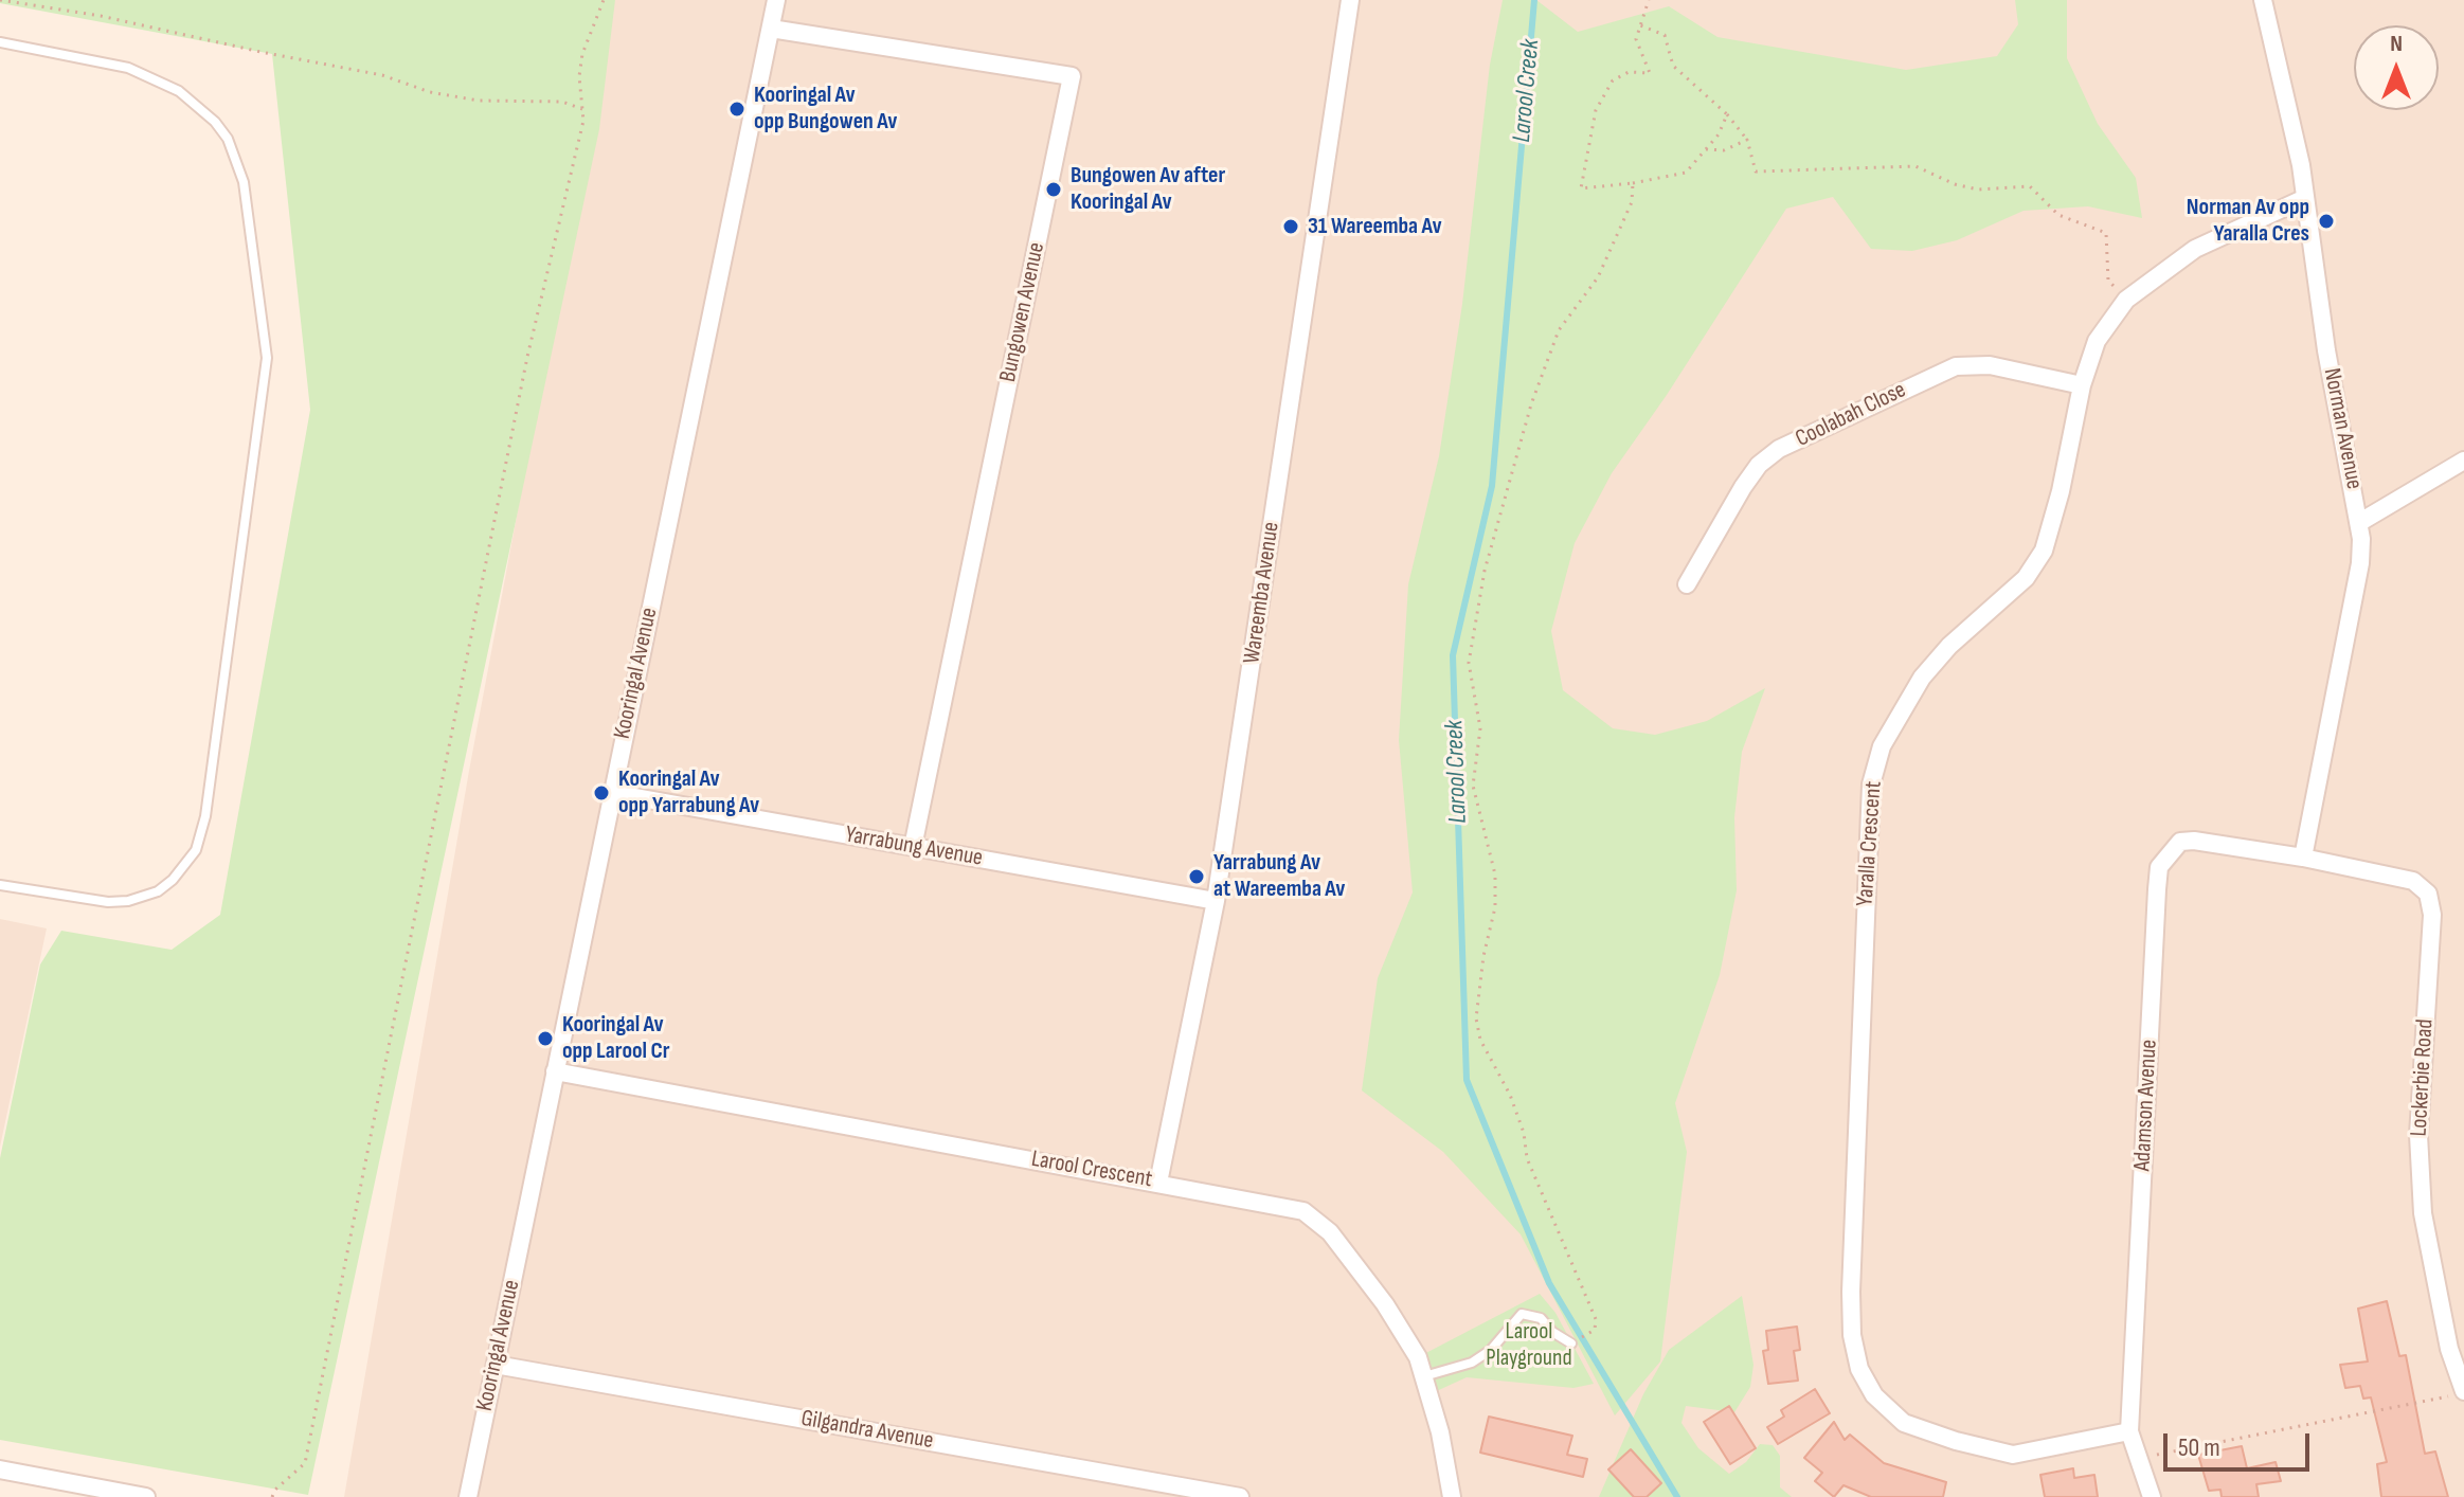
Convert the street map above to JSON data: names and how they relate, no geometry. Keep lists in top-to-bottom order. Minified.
{"streets":{"street":["Bungowen Avenue","Coolabah Close","Norman Avenue","Wareemba Avenue","Kooringal Avenue","Yaralla Crescent","Yarrabung Avenue","Lockerbie Road","Adamson Avenue","Larool Crescent","Gilgandra Avenue"]},"crossings":[["Bungowen Avenue","Kooringal Avenue"],["Bungowen Avenue","Yarrabung Avenue"],["Coolabah Close","Yaralla Crescent"],["Norman Avenue","Yaralla Crescent"],["Norman Avenue","Lockerbie Road"],["Norman Avenue","Adamson Avenue"],["Wareemba Avenue","Yarrabung Avenue"],["Wareemba Avenue","Larool Crescent"],["Kooringal Avenue","Yarrabung Avenue"],["Kooringal Avenue","Larool Crescent"],["Kooringal Avenue","Gilgandra Avenue"],["Yaralla Crescent","Adamson Avenue"],["Lockerbie Road","Adamson Avenue"]],"water":["Larool Creek"],"parks":["Larool Playground"],"places":["Kooringal Av opp Bungowen Av","Bungowen Av after Kooringal Av","Norman Av opp Yaralla Cres","31 Wareemba Av","Kooringal Av opp Yarrabung Av","Yarrabung Av at Wareemba Av","Kooringal Av opp Larool Cr"],"scale_bar":"50 m","north":"top"}
